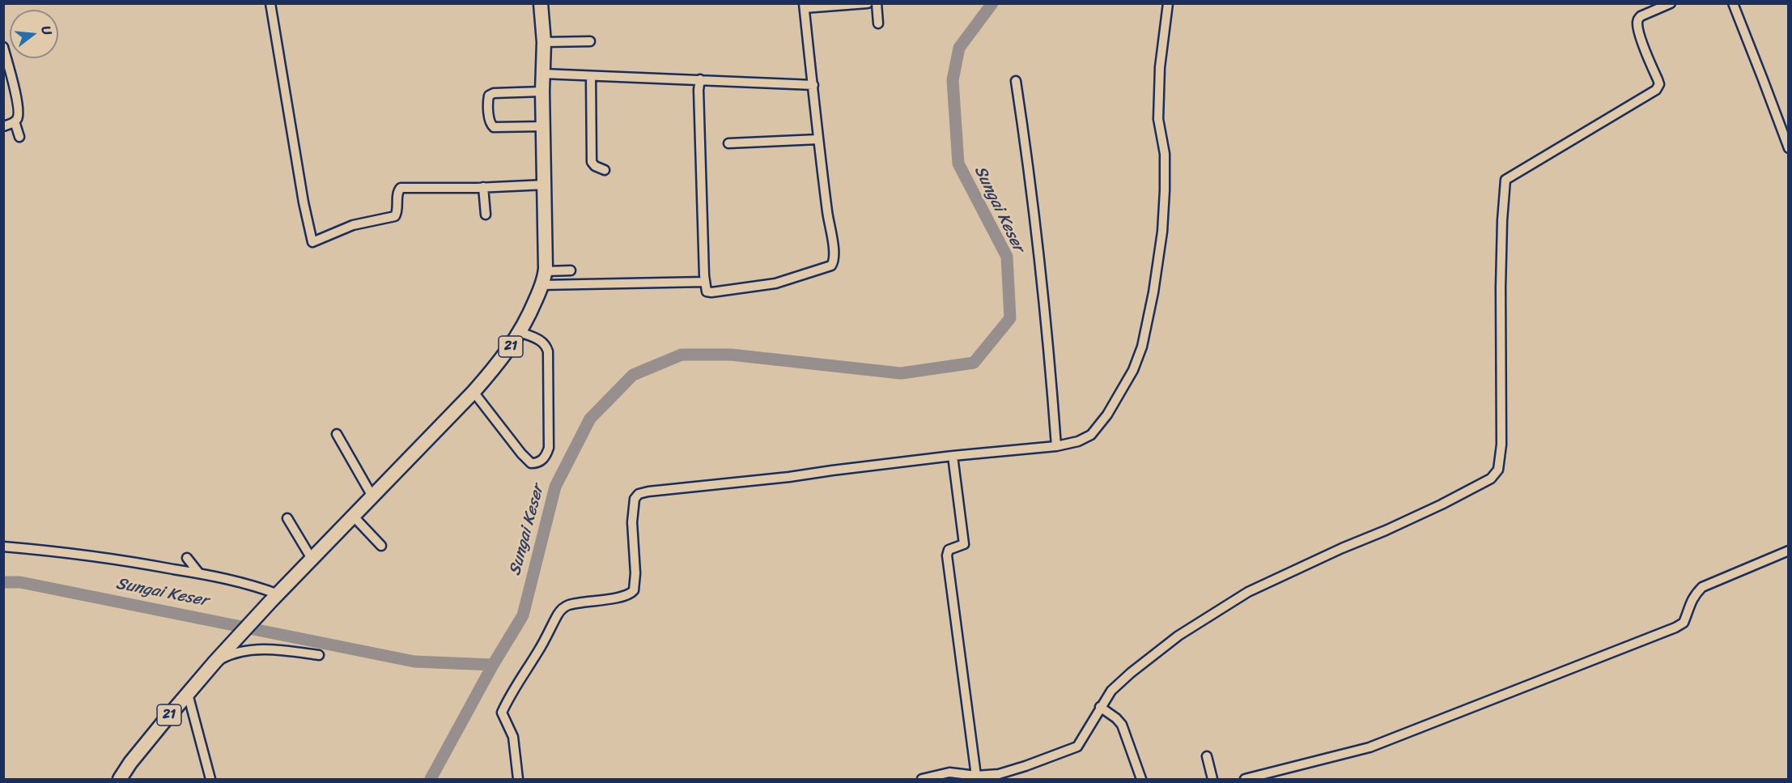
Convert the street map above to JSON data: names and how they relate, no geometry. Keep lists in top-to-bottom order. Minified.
{"streets":{"highway":["21"]},"water":["Sungai Keser"],"north":"right"}
